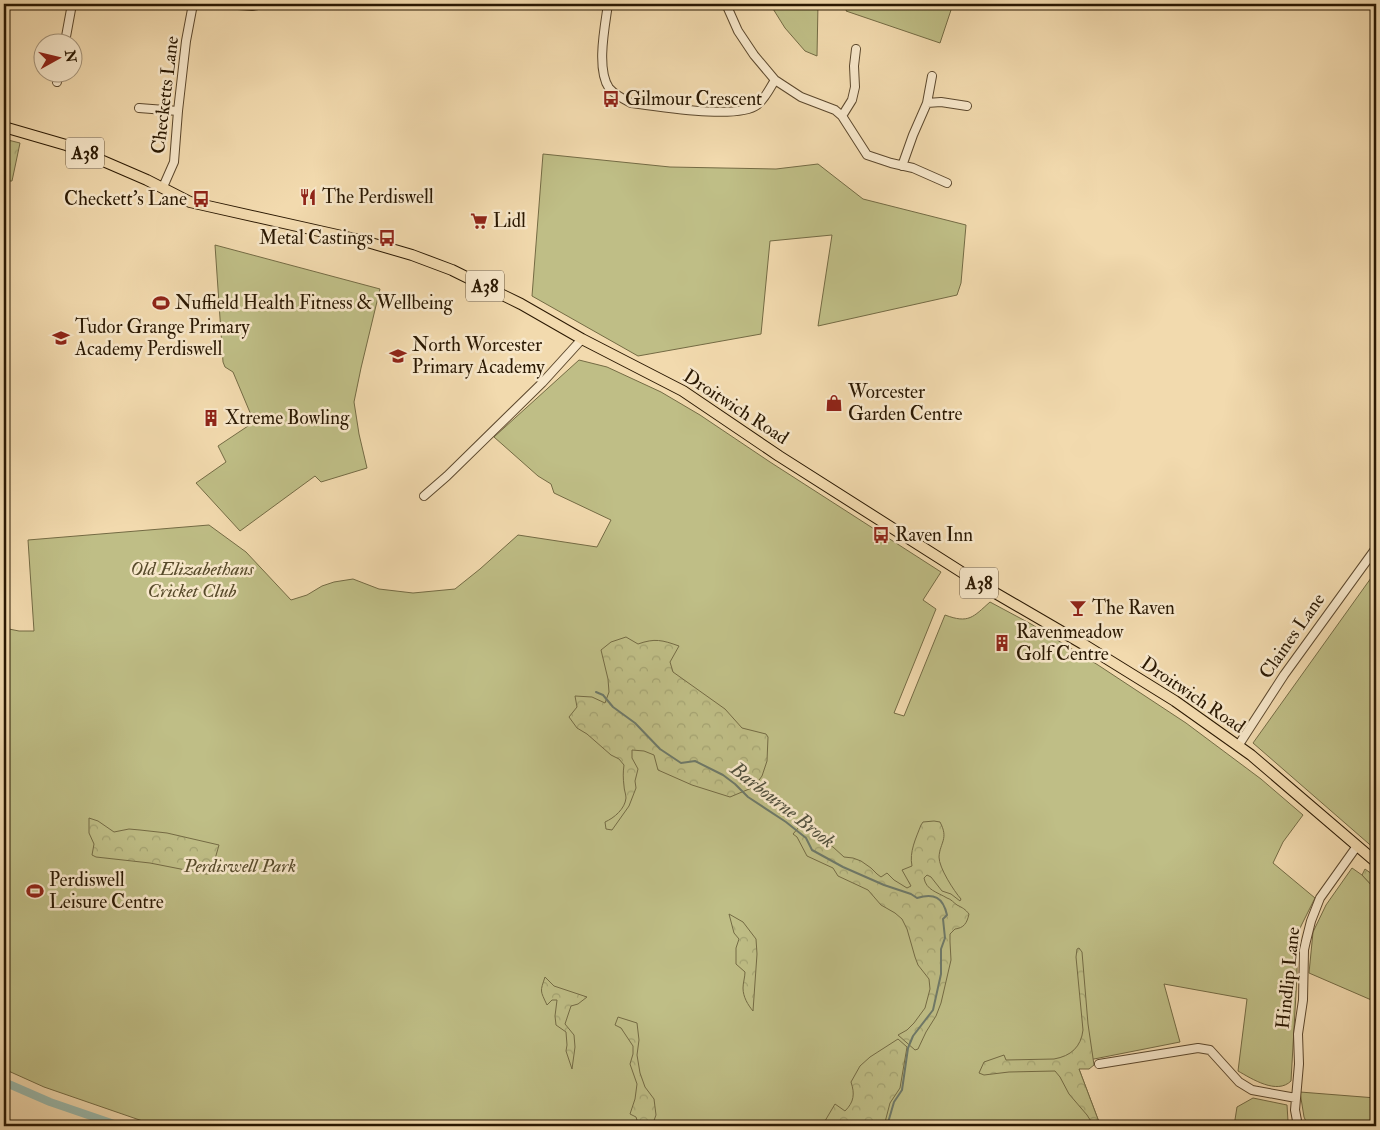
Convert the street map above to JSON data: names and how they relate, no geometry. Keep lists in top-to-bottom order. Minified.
{"streets":{"main road":["A38","Droitwich Road"],"street":["Checketts Lane","Claines Lane","Hindlip Lane"]},"crossings":[["Checketts Lane","Droitwich Road"],["Droitwich Road","Claines Lane"],["Droitwich Road","Hindlip Lane"]],"water":["Barbourne Brook"],"parks":["Old Elizabethans Cricket Club","Perdiswell Park"],"places":{"bus stop":["Gilmour Crescent","Checkett's Lane","Metal Castings","Raven Inn"],"restaurant":["The Perdiswell"],"supermarket":["Lidl"],"sports":["Nuffield Health Fitness & Wellbeing","Perdiswell Leisure Centre"],"school or university":["Tudor Grange Primary Academy Perdiswell","North Worcester Primary Academy"],"shop":["Worcester Garden Centre"],"building":["Xtreme Bowling","Ravenmeadow Golf Centre"],"bar":["The Raven"]},"north":"right"}
